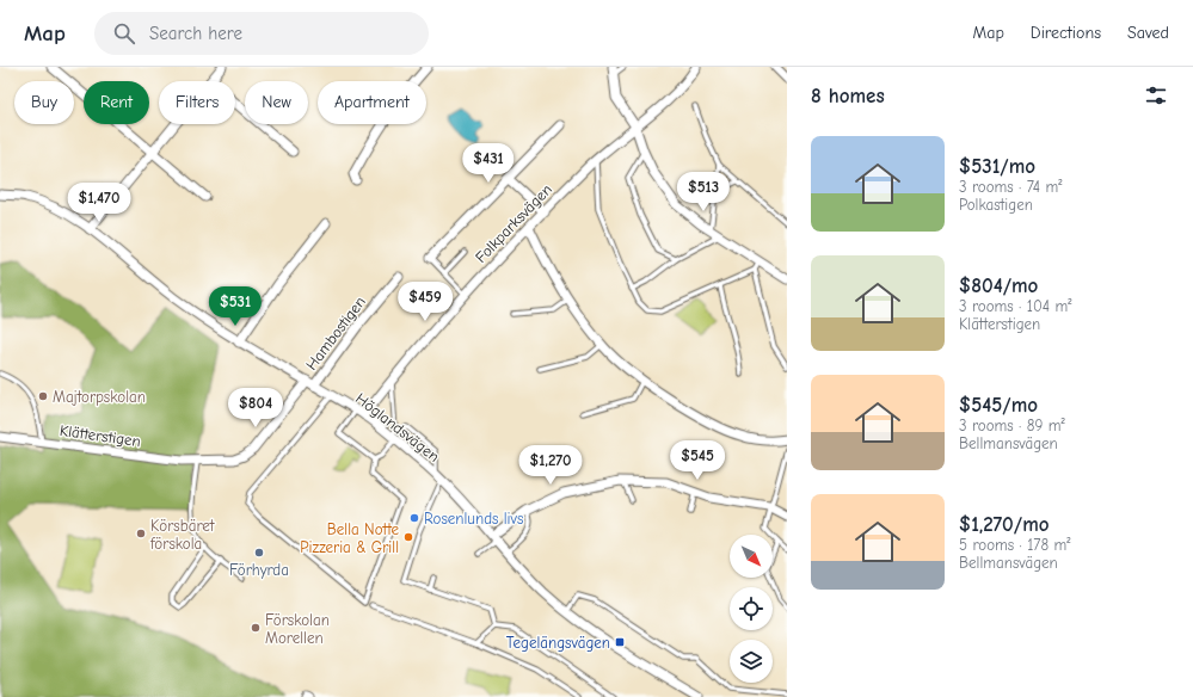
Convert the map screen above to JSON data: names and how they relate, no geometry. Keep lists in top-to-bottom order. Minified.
{"streets":{"street":["Folkparksvägen","Hambostigen","Höglandsvägen","Klätterstigen"]},"crossings":[["Folkparksvägen","Höglandsvägen"],["Hambostigen","Höglandsvägen"],["Hambostigen","Klätterstigen"],["Höglandsvägen","Klätterstigen"]],"places":{"other":["Majtorpskolan","Rosenlunds livs","Körsbäret förskola","Bella Notte Pizzeria & Grill","Förhyrda","Förskolan Morellen"],"transit":["Tegelängsvägen"]},"north":"bottom right","page":{"header":"Map","search":"Search here","nav":["Map","Directions","Saved"],"heading":"8 homes","chip":["Buy","Rent","Filters","New","Apartment"],"list":[{"name":"$531/mo","note":"3 rooms · 74 m² · Polkastigen"},{"name":"$804/mo","note":"3 rooms · 104 m² · Klätterstigen"},{"name":"$545/mo","note":"3 rooms · 89 m² · Bellmansvägen"},{"name":"$1,270/mo","note":"5 rooms · 178 m² · Bellmansvägen"}],"price":["$431","$513","$1,470","$459","$531","$804","$545","$1,270"]}}
